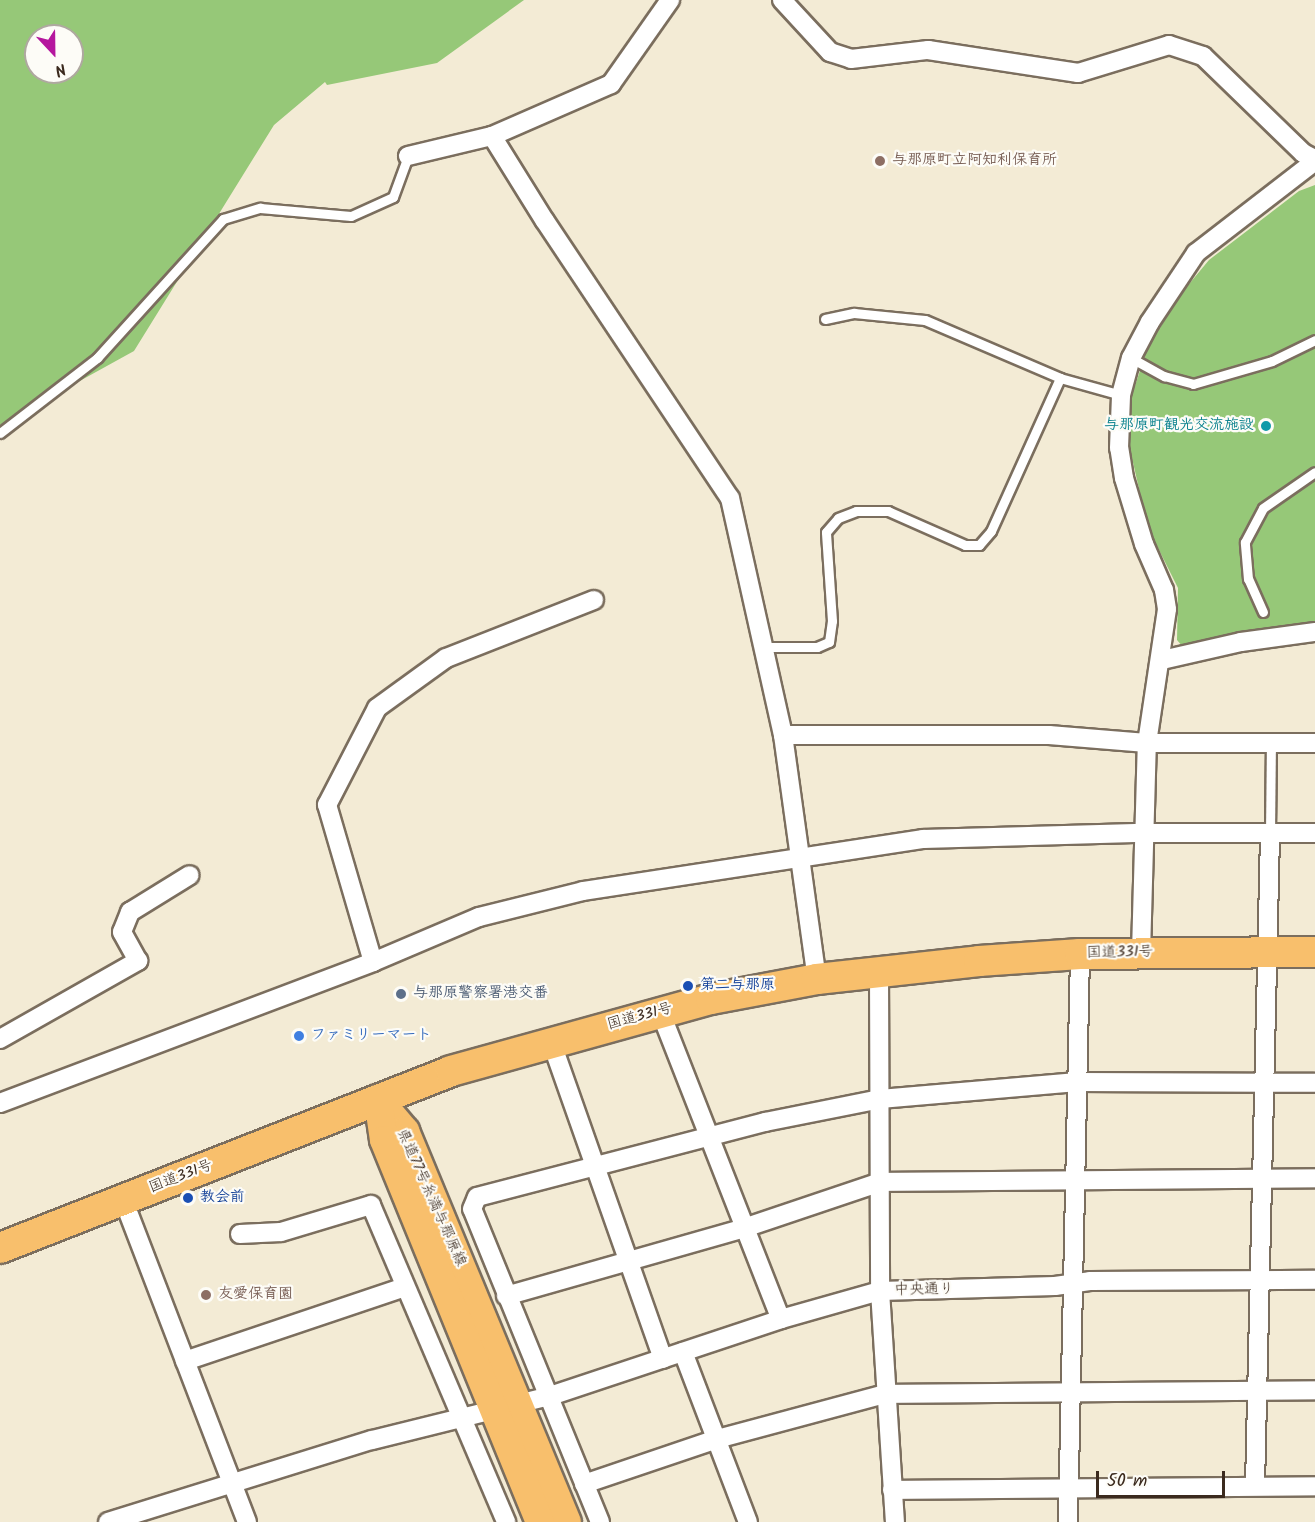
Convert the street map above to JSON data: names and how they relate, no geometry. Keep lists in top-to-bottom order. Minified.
{"streets":{"highway":["国道331号"],"main road":["県道77号糸満与那原線"],"street":["中央通り"]},"crossings":[["国道331号","県道77号糸満与那原線"],["県道77号糸満与那原線","中央通り"]],"places":["与那原町立阿知利保育所","与那原町観光交流施設","第二与那原","与那原警察署港交番","ファミリーマート","教会前","友愛保育園"],"scale_bar":"50 m","north":"bottom"}
